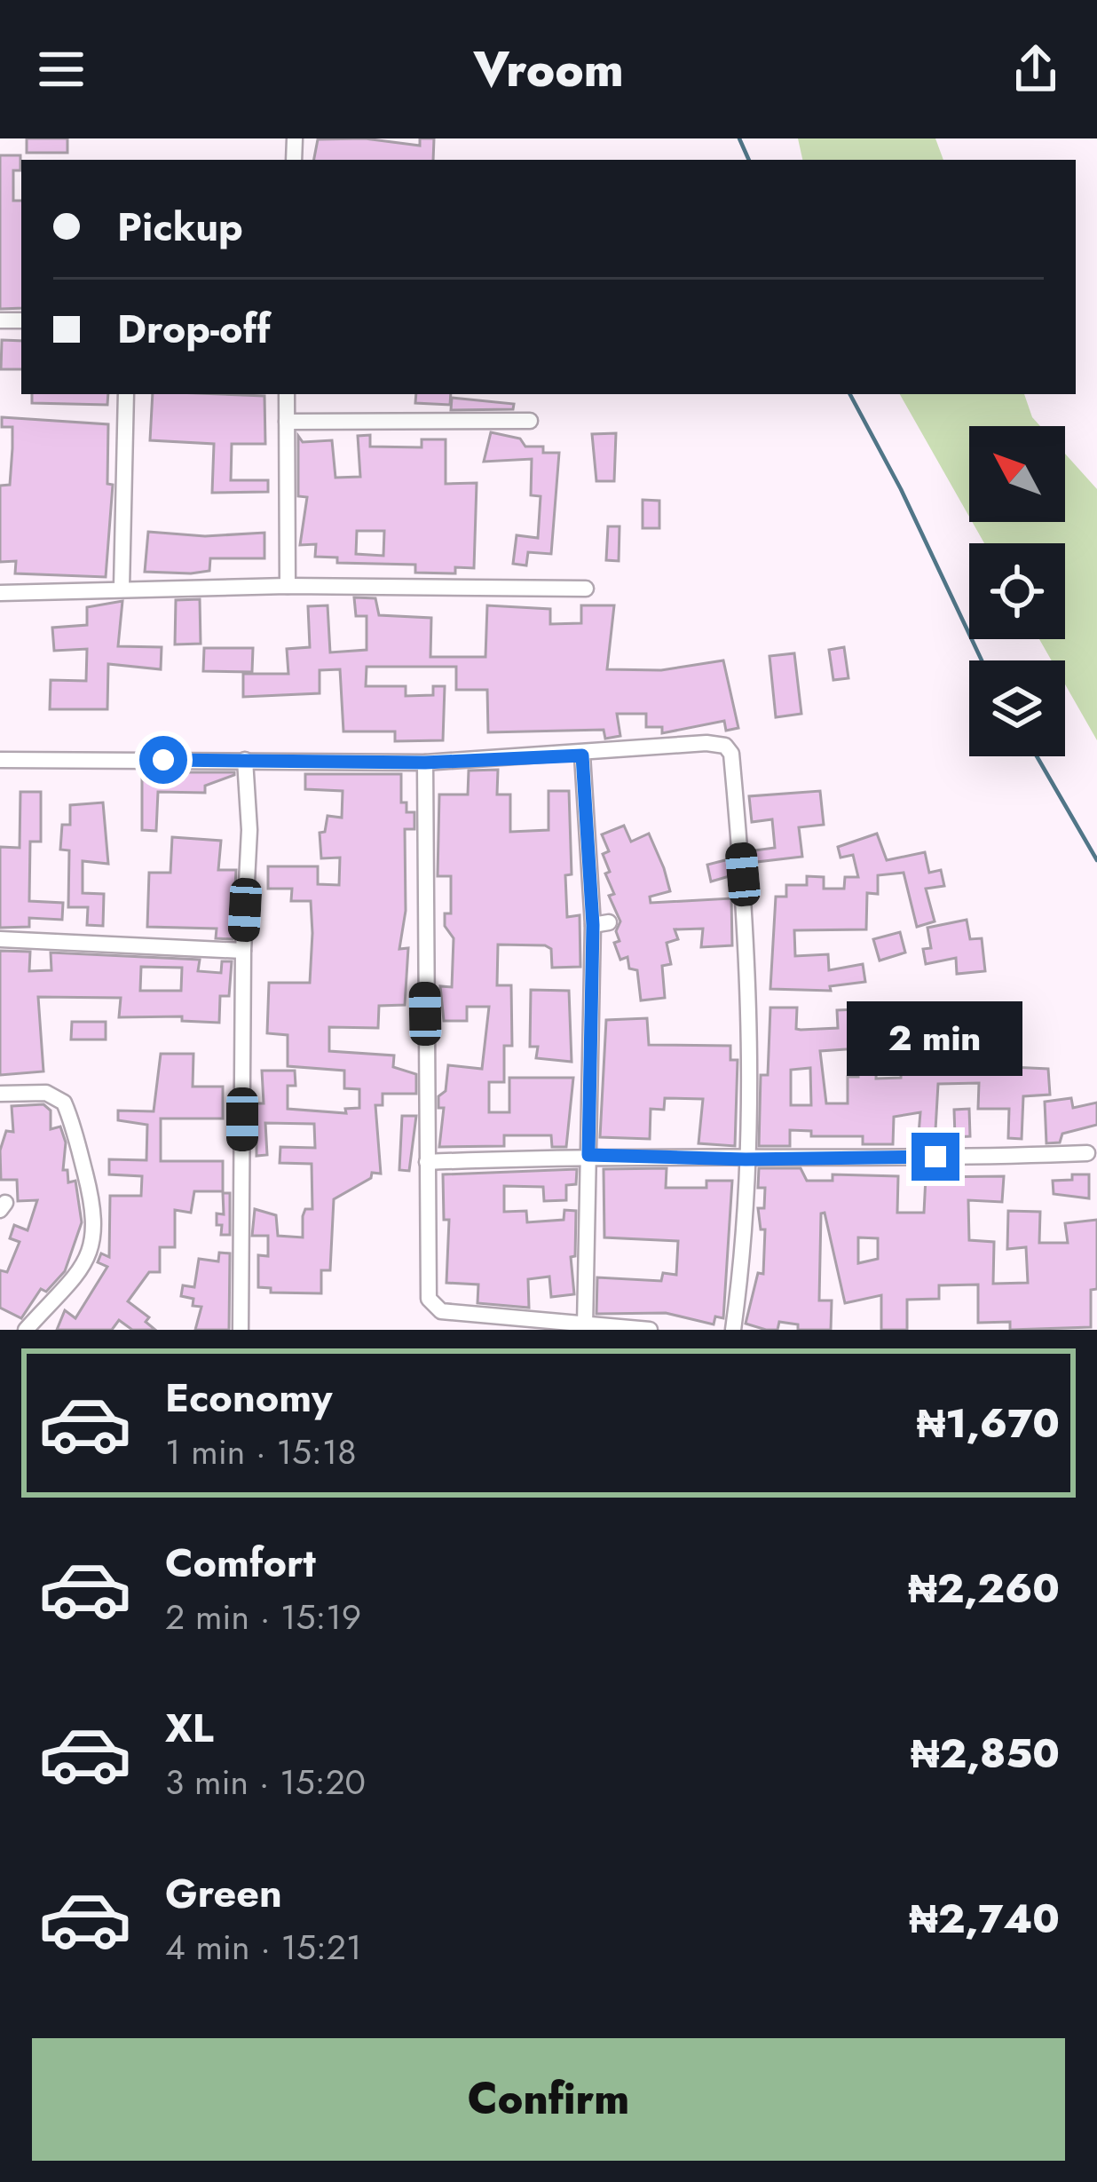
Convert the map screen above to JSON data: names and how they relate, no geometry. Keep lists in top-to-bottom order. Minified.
{"north":"top left","page":{"header":"Vroom","banner":["Pickup","Drop-off"],"bubble":"2 min","list":[{"name":"Economy","note":"1 min · 15:18","value":"₦1,670"},{"name":"Comfort","note":"2 min · 15:19","value":"₦2,260"},{"name":"XL","note":"3 min · 15:20","value":"₦2,850"},{"name":"Green","note":"4 min · 15:21","value":"₦2,740"}],"buttons":"Confirm"}}
